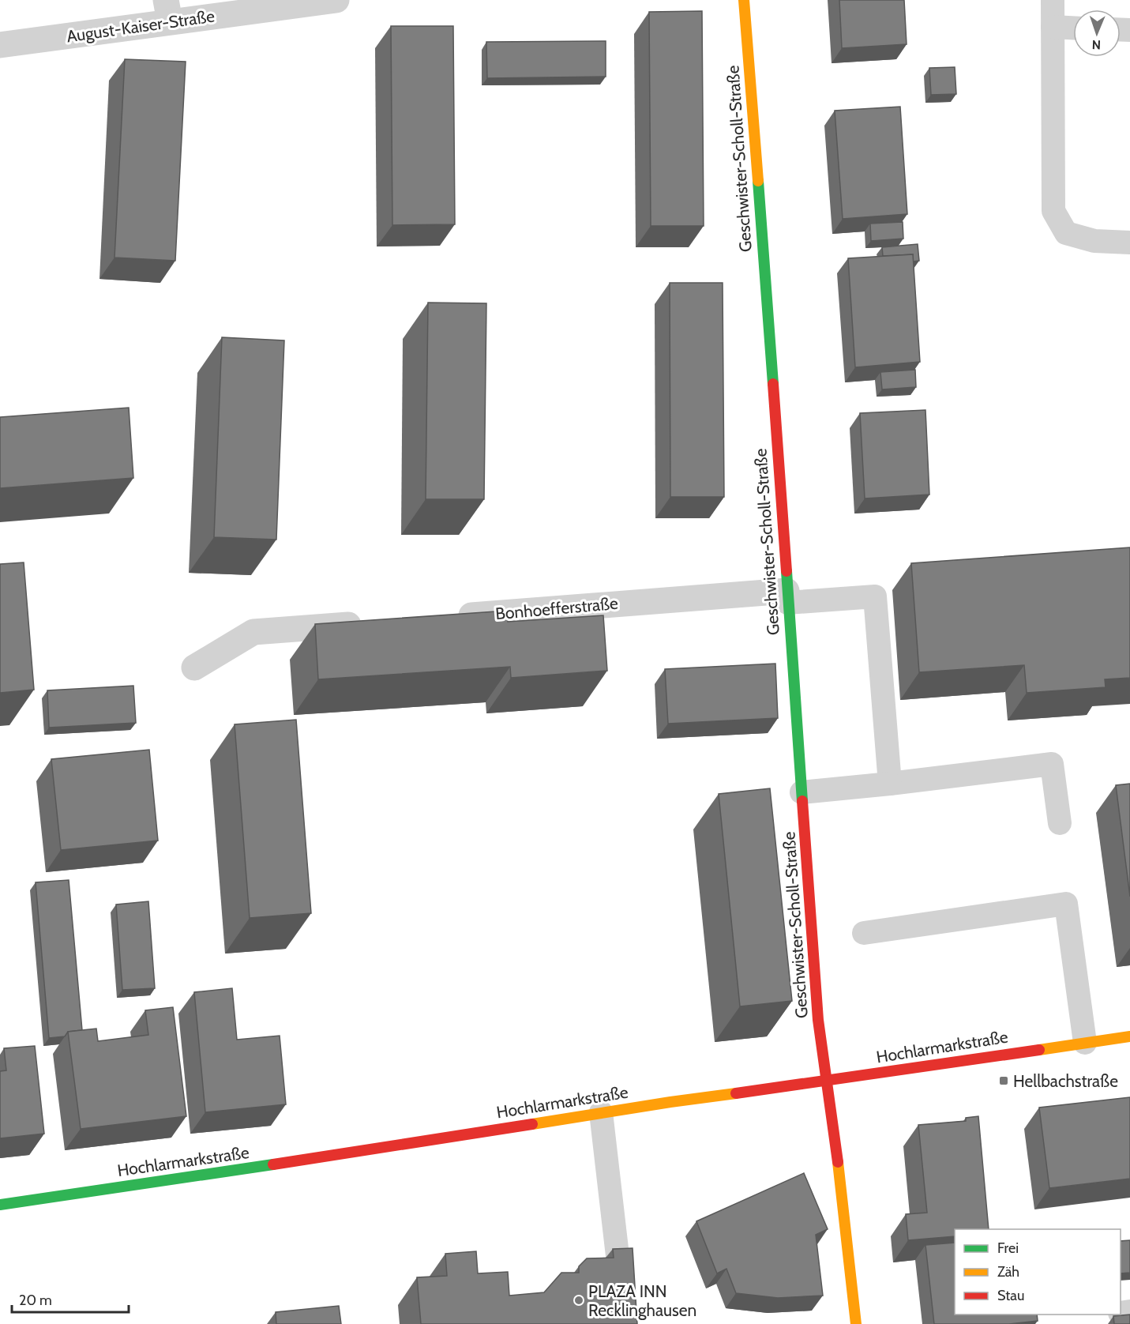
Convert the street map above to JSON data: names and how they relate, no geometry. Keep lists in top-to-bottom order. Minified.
{"streets":{"street":["August-Kaiser-Straße","Geschwister-Scholl-Straße","Bonhoefferstraße","Hochlarmarkstraße"]},"crossings":[["Geschwister-Scholl-Straße","Bonhoefferstraße"],["Geschwister-Scholl-Straße","Hochlarmarkstraße"]],"places":{"transit":["Hellbachstraße"],"other":["PLAZA INN Recklinghausen"]},"legend":["Frei","Zäh","Stau"],"scale_bar":"20 m","north":"bottom"}
